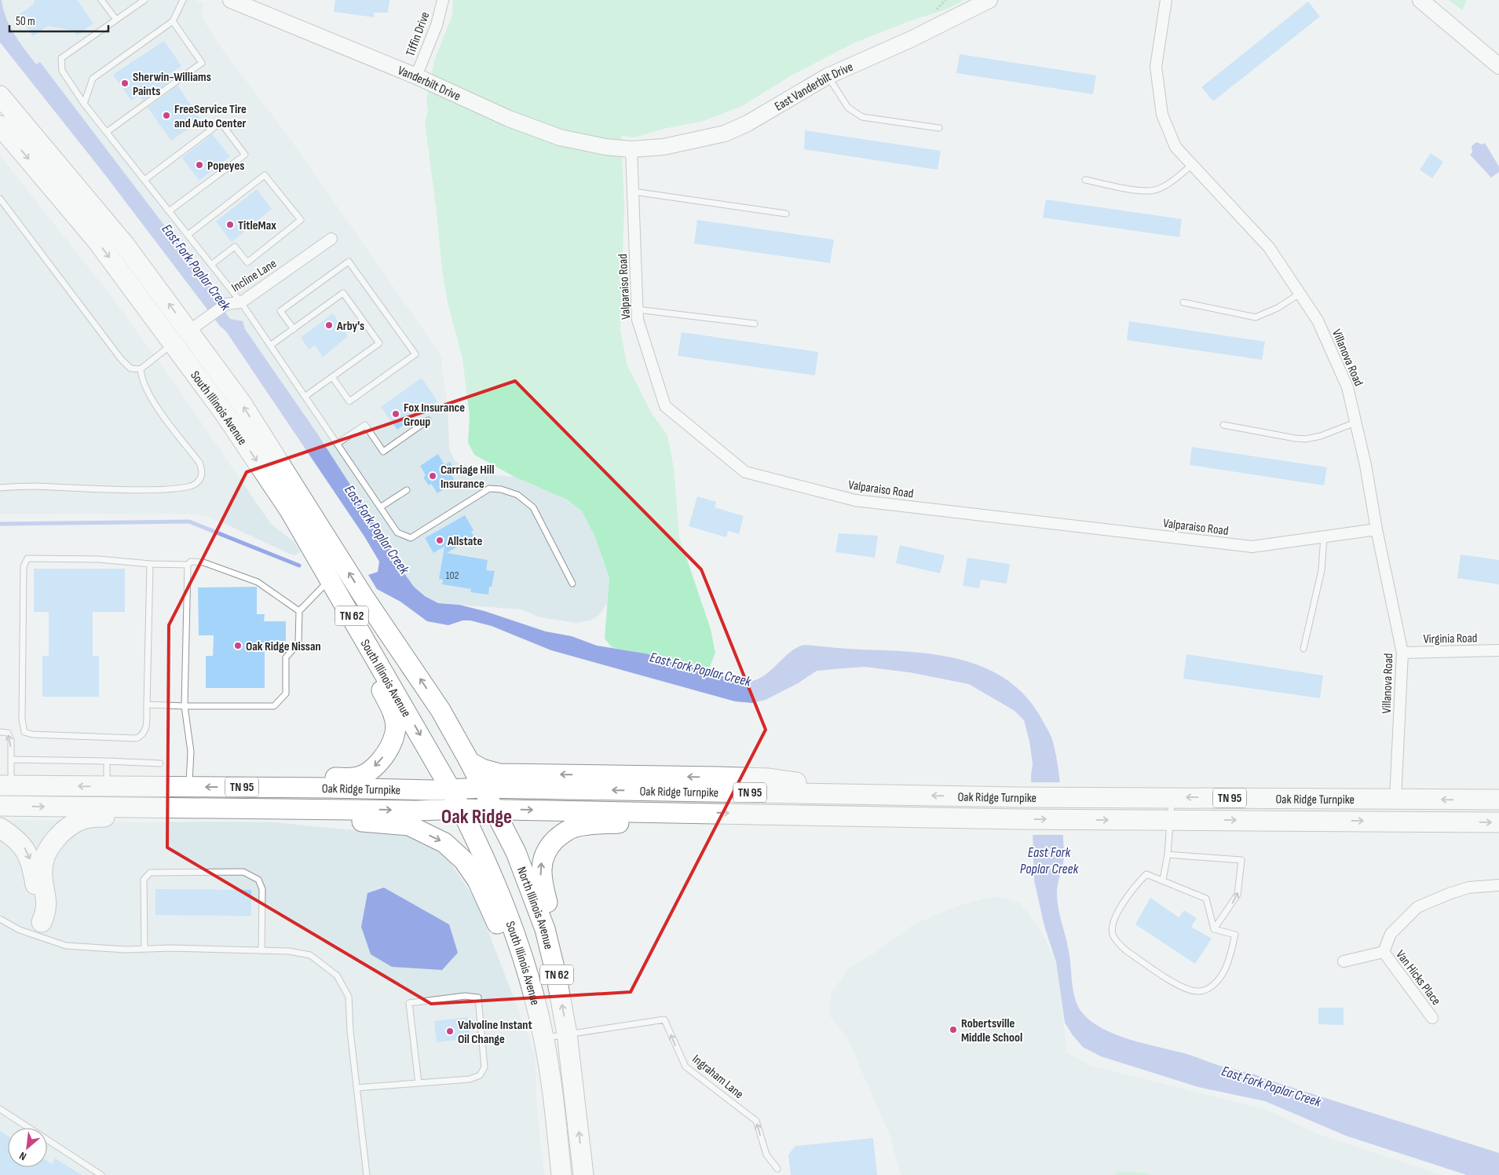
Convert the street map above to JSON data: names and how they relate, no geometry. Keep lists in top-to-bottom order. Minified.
{"streets":{"highway":["South Illinois Avenue","TN 62","TN 95","Oak Ridge Turnpike","North Illinois Avenue"],"street":["Tiffin Drive","Vanderbilt Drive","East Vanderbilt Drive","Incline Lane","Valparaiso Road","Villanova Road","Virginia Road","Van Hicks Place"],"lane":["Ingraham Lane"]},"crossings":[["Tiffin Drive","Vanderbilt Drive"],["Vanderbilt Drive","East Vanderbilt Drive"],["Vanderbilt Drive","Valparaiso Road"],["East Vanderbilt Drive","Valparaiso Road"],["Incline Lane","South Illinois Avenue"],["Valparaiso Road","Villanova Road"],["Villanova Road","Virginia Road"],["Villanova Road","Oak Ridge Turnpike"],["South Illinois Avenue","Oak Ridge Turnpike"],["South Illinois Avenue","North Illinois Avenue"],["South Illinois Avenue","Ingraham Lane"],["Oak Ridge Turnpike","North Illinois Avenue"],["North Illinois Avenue","Ingraham Lane"]],"one_way":["Ingraham Lane"],"districts":["Oak Ridge"],"water":["East Fork Poplar Creek"],"places":["Sherwin-Williams Paints","FreeService Tire and Auto Center","Popeyes","TitleMax","Arby's","Fox Insurance Group","Carriage Hill Insurance","Allstate","Oak Ridge Nissan","Robertsville Middle School","Valvoline Instant Oil Change"],"house_numbers":["102"],"scale_bar":"50 m","north":"bottom left"}
